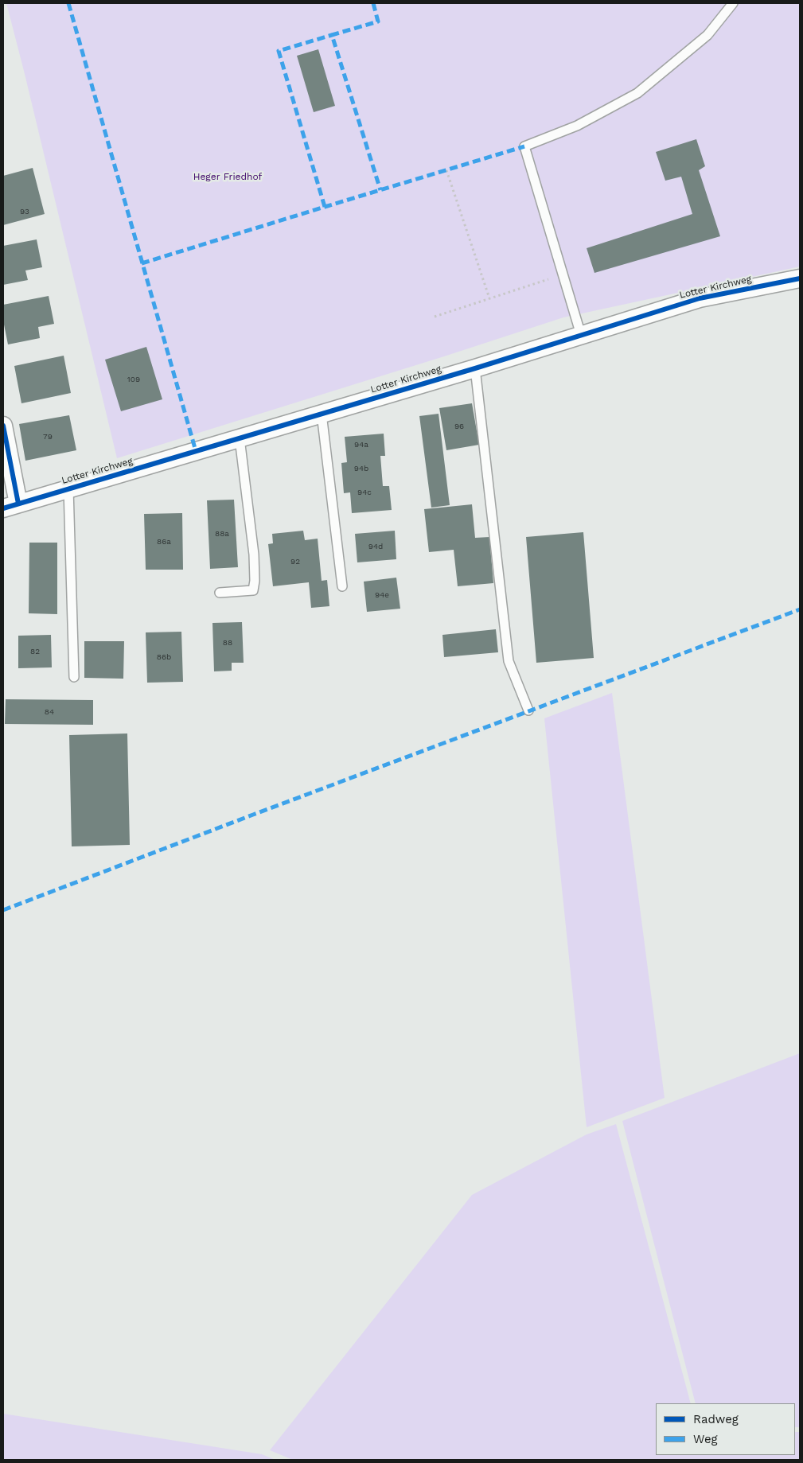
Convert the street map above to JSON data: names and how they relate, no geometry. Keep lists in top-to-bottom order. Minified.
{"streets":{"street":["Lotter Kirchweg"]},"parks":["Heger Friedhof"],"house_numbers":["93","109","96","79","94a","94b","94c","88a","86a","94d","92","94e","88","82","86b","84"],"legend":["Radweg","Weg"]}
